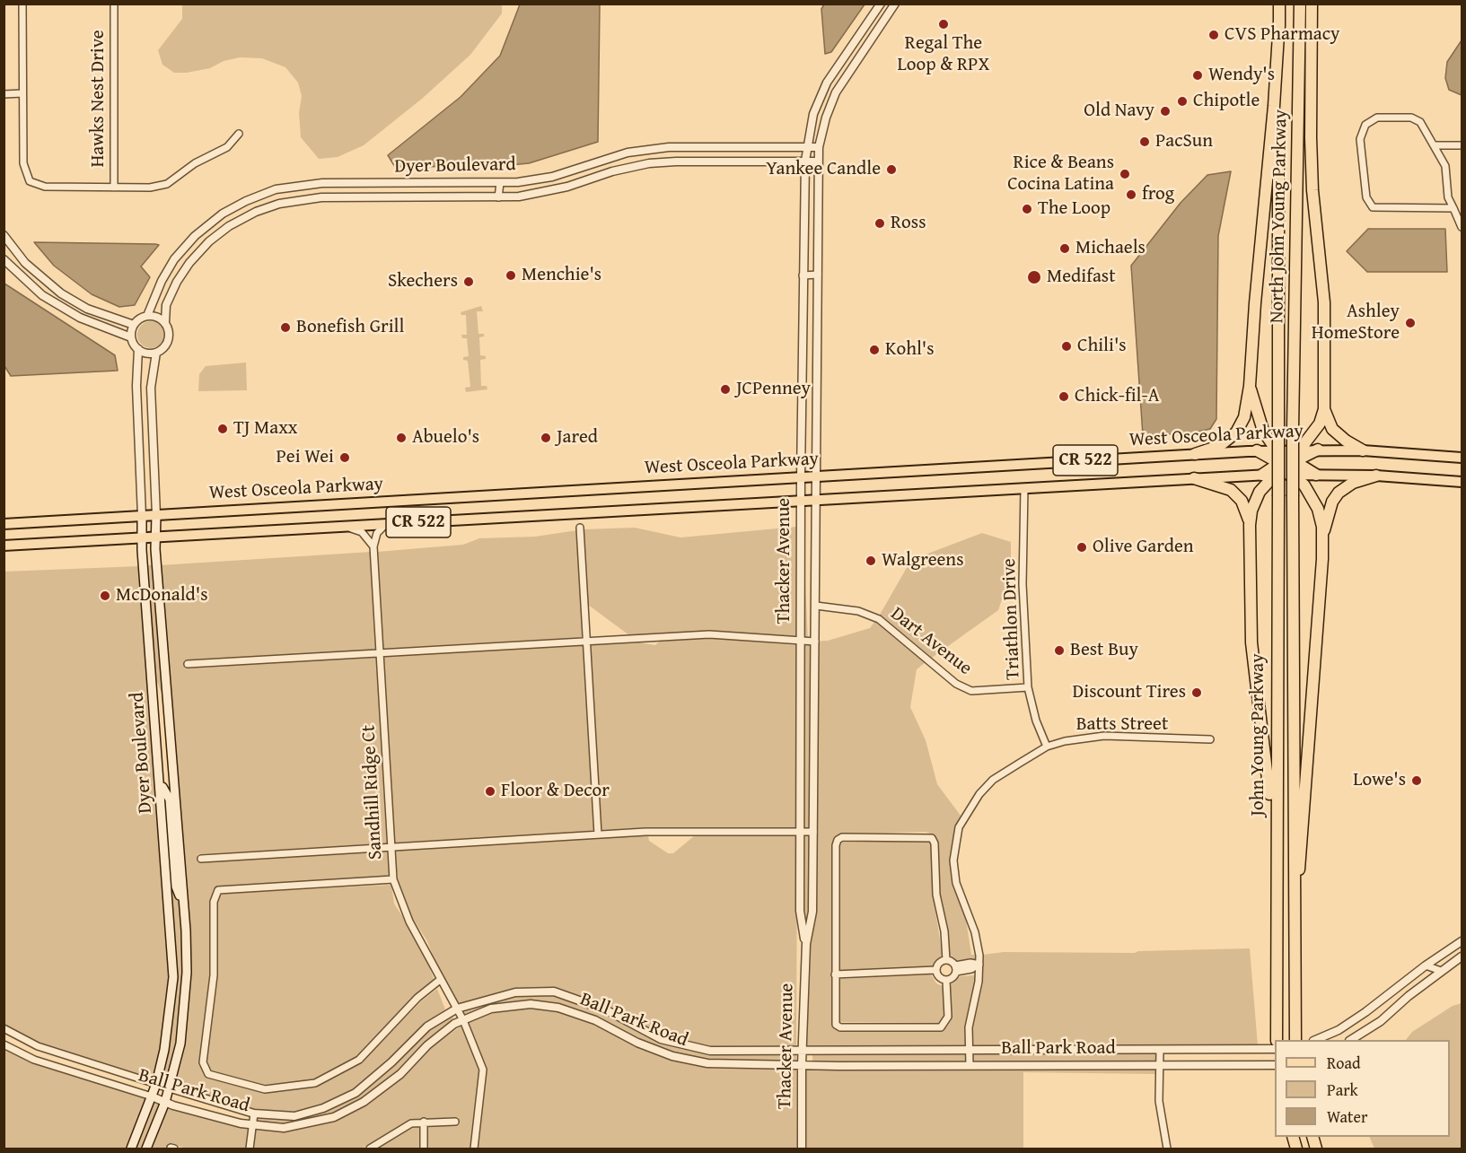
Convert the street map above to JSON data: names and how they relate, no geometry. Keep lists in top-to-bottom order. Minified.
{"streets":{"highway":["North John Young Parkway","John Young Parkway"],"main road":["Dyer Boulevard","West Osceola Parkway","CR 522"],"street":["Hawks Nest Drive","Thacker Avenue","Triathlon Drive","Dart Avenue","Batts Street","Sandhill Ridge Ct","Ball Park Road"]},"crossings":[["Dyer Boulevard","West Osceola Parkway"],["Dyer Boulevard","CR 522"],["Dyer Boulevard","Thacker Avenue"],["Dyer Boulevard","Ball Park Road"],["North John Young Parkway","John Young Parkway"],["West Osceola Parkway","Thacker Avenue"],["CR 522","Thacker Avenue"],["CR 522","Triathlon Drive"],["Thacker Avenue","Dart Avenue"],["Thacker Avenue","Ball Park Road"],["Triathlon Drive","Dart Avenue"],["Triathlon Drive","Batts Street"],["Batts Street","Ball Park Road"],["Sandhill Ridge Ct","Ball Park Road"]],"places":["Regal The Loop & RPX","CVS Pharmacy","Wendy's","Chipotle","Old Navy","PacSun","Yankee Candle","Rice & Beans Cocina Latina","frog","The Loop","Ross","Michaels","Menchie's","Medifast","Skechers","Ashley HomeStore","Bonefish Grill","Chili's","Kohl's","JCPenney","Chick-fil-A","TJ Maxx","Abuelo's","Jared","Pei Wei","Olive Garden","Walgreens","McDonald's","Best Buy","Discount Tires","Lowe's","Floor & Decor"],"legend":["Road","Park","Water"]}
